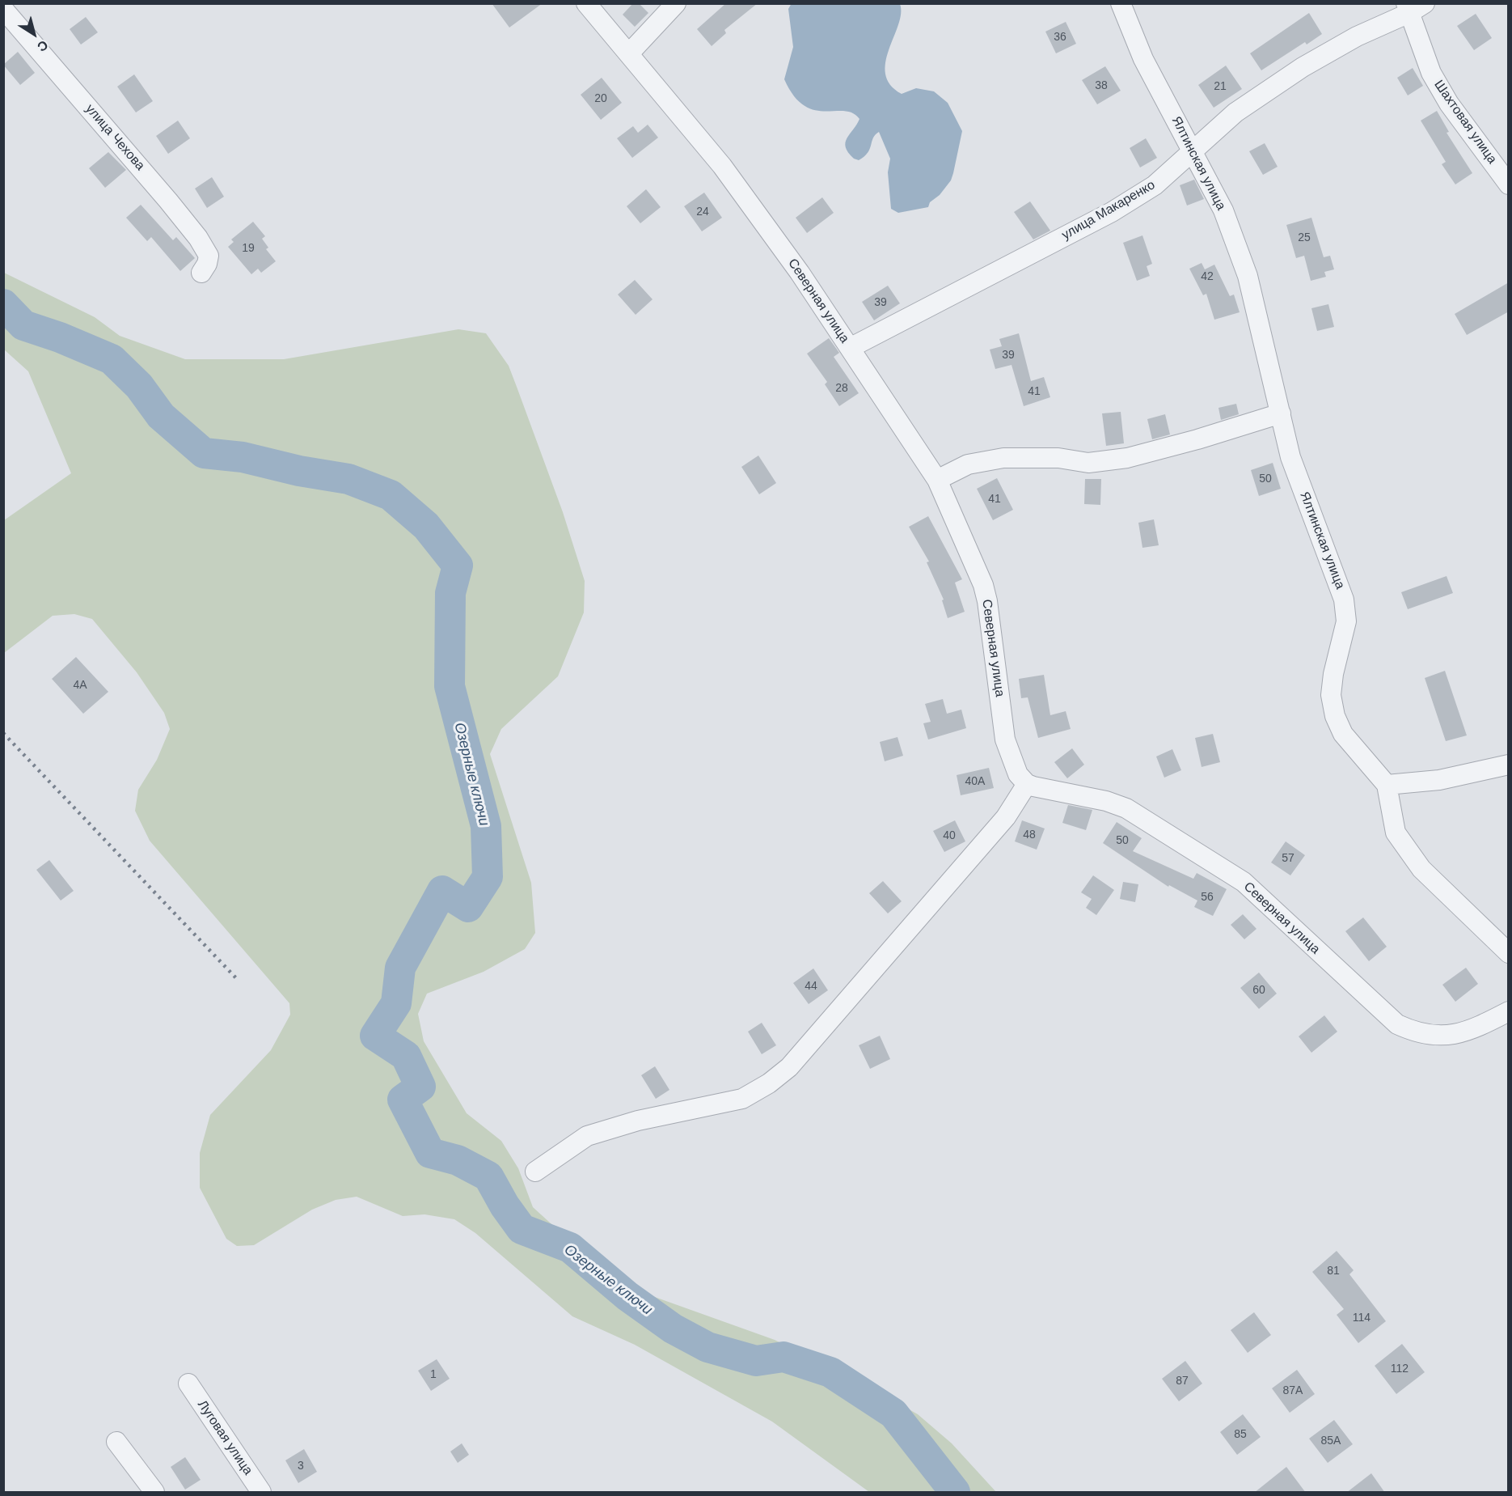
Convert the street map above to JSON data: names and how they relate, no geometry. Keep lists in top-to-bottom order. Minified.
{"streets":{"street":["Шахтовая улица","улица Чехова","Ялтинская улица","улица Макаренко","Северная улица","Луговая улица"]},"crossings":[["Шахтовая улица","улица Макаренко"],["Ялтинская улица","улица Макаренко"],["улица Макаренко","Северная улица"]],"water":["Озерные ключи"],"house_numbers":["36","38","21","20","24","25","19","42","39","39","28","41","50","41","4А","40А","48","40","50","57","56","44","60","81","114","112","1","87","87А","85","85А","3"],"north":"bottom right"}
